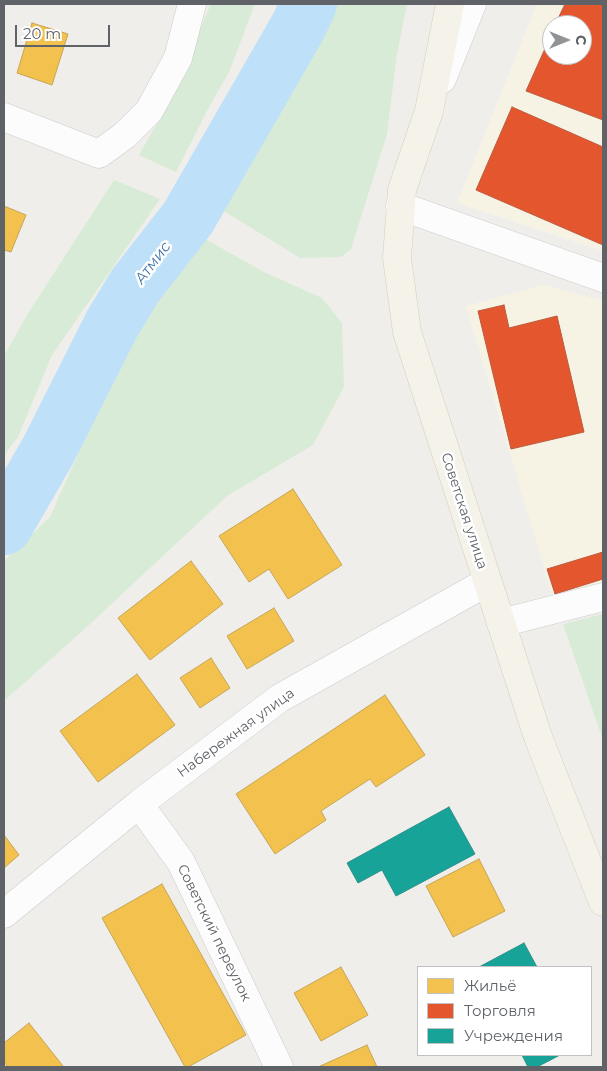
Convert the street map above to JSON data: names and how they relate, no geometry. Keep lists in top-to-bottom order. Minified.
{"streets":{"main road":["Советская улица"],"street":["Набережная улица","Советский переулок"]},"crossings":[["Советская улица","Набережная улица"],["Набережная улица","Советский переулок"]],"water":["Атмис"],"legend":["Жильё","Торговля","Учреждения"],"scale_bar":"20 m","north":"right"}
